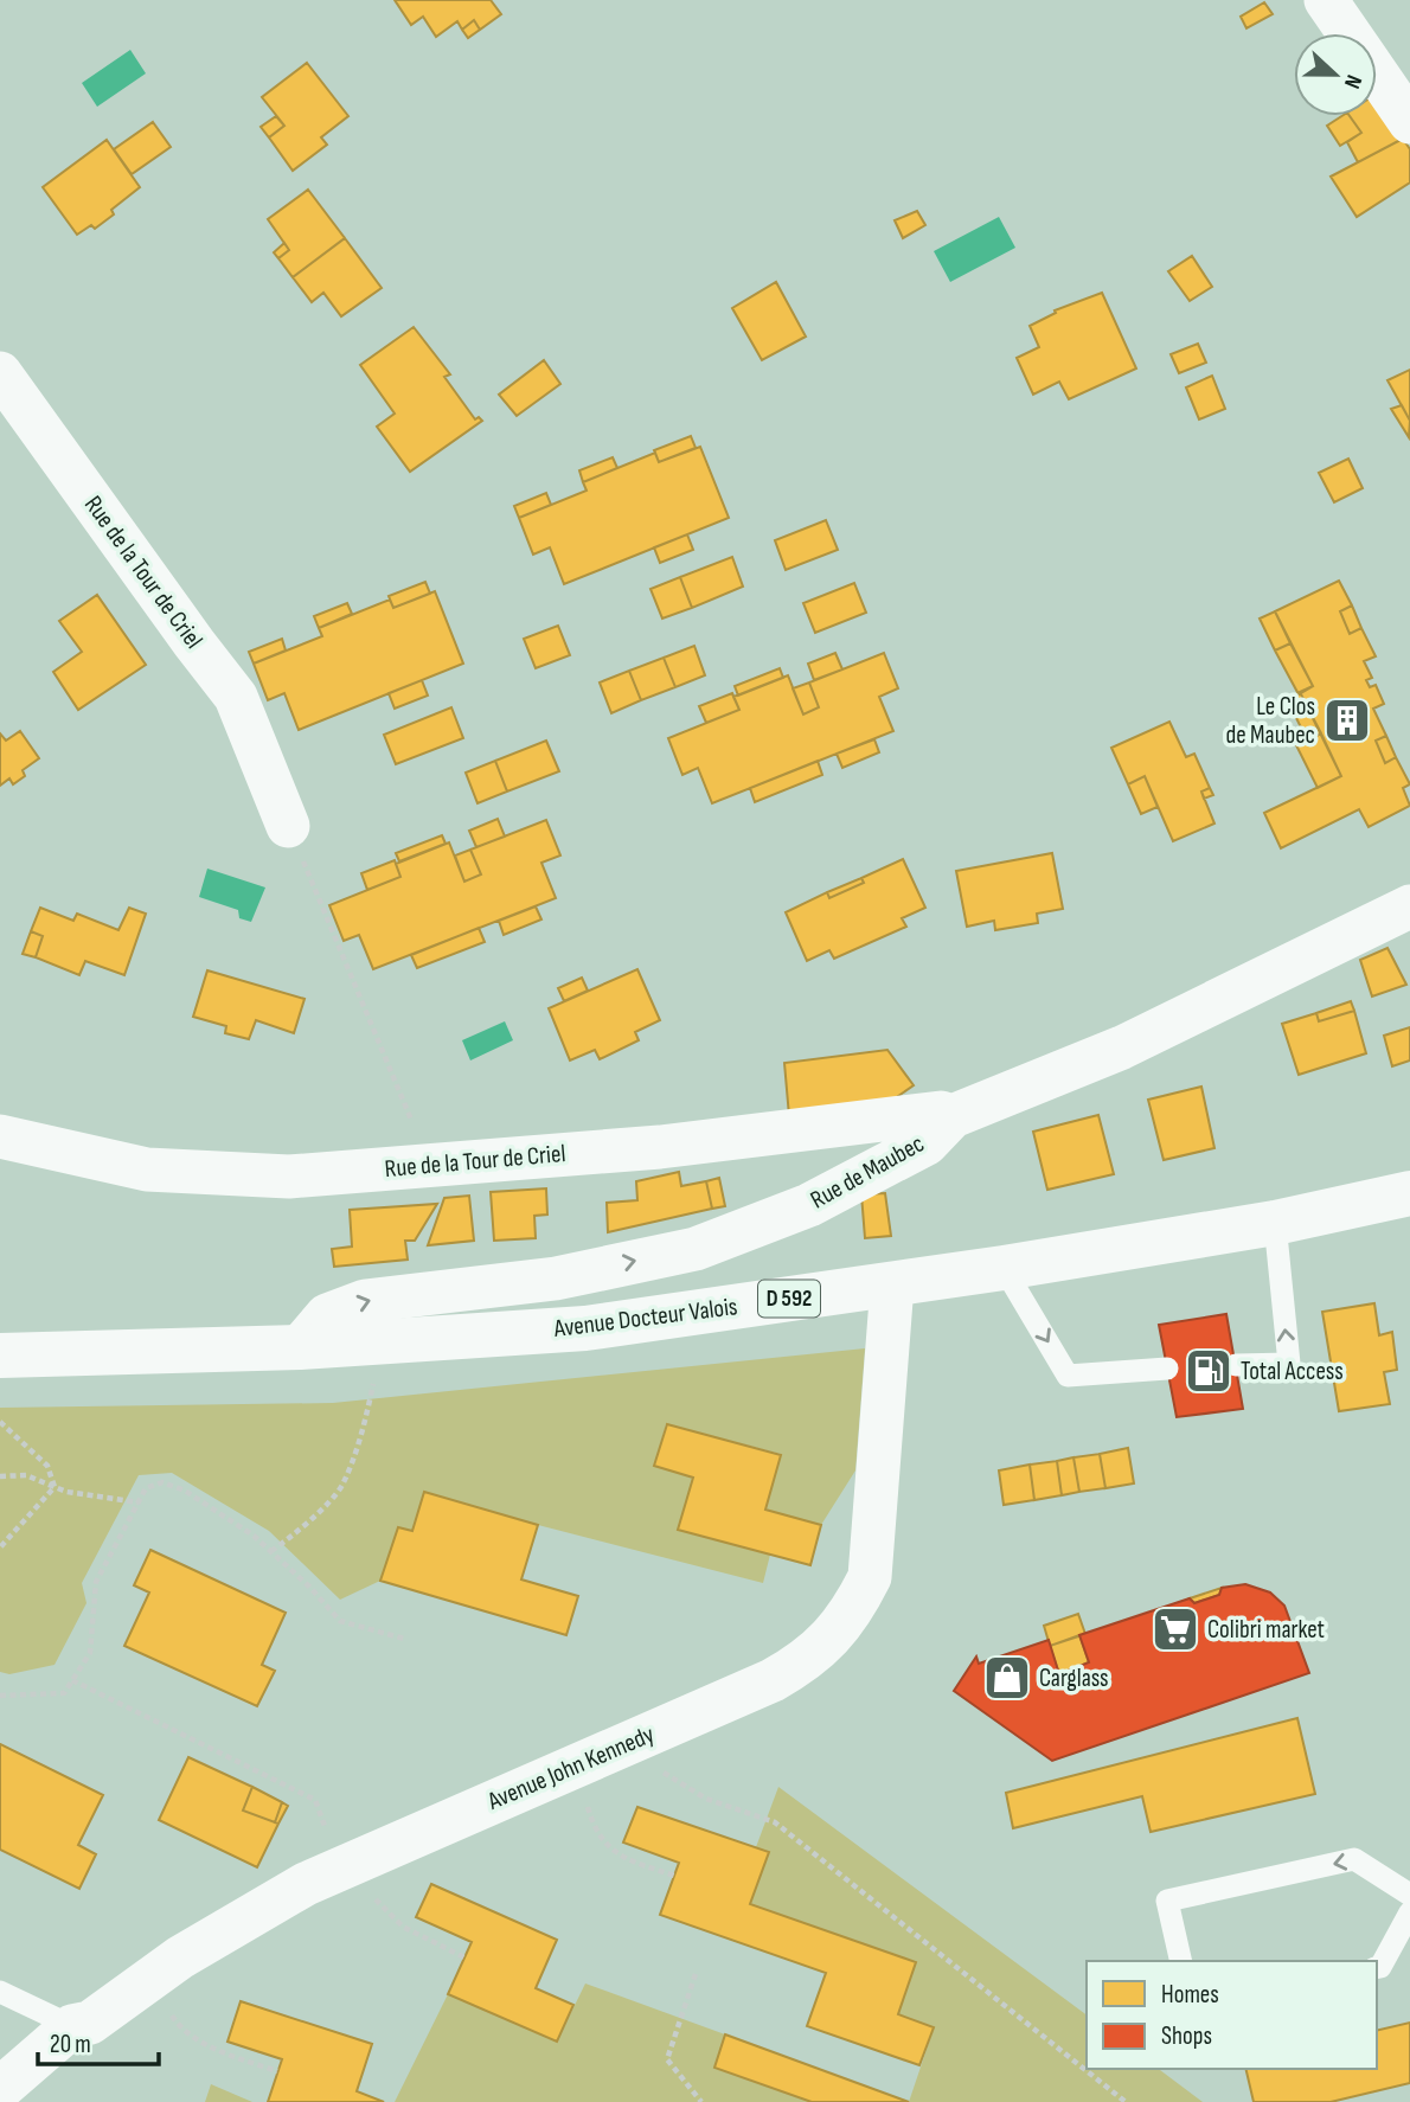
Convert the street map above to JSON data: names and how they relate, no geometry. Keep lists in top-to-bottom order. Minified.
{"streets":{"main road":["D 592","Avenue Docteur Valois"],"street":["Rue de la Tour de Criel","Rue de Maubec","Avenue John Kennedy"]},"crossings":[["Rue de la Tour de Criel","Rue de Maubec"],["Rue de Maubec","Avenue Docteur Valois"],["Avenue Docteur Valois","Avenue John Kennedy"]],"one_way":["Rue de Maubec"],"places":{"building":["Le Clos de Maubec"],"fuel station":["Total Access"],"supermarket":["Colibri market"],"shop":["Carglass"]},"legend":["Homes","Shops"],"scale_bar":"20 m","north":"right"}
